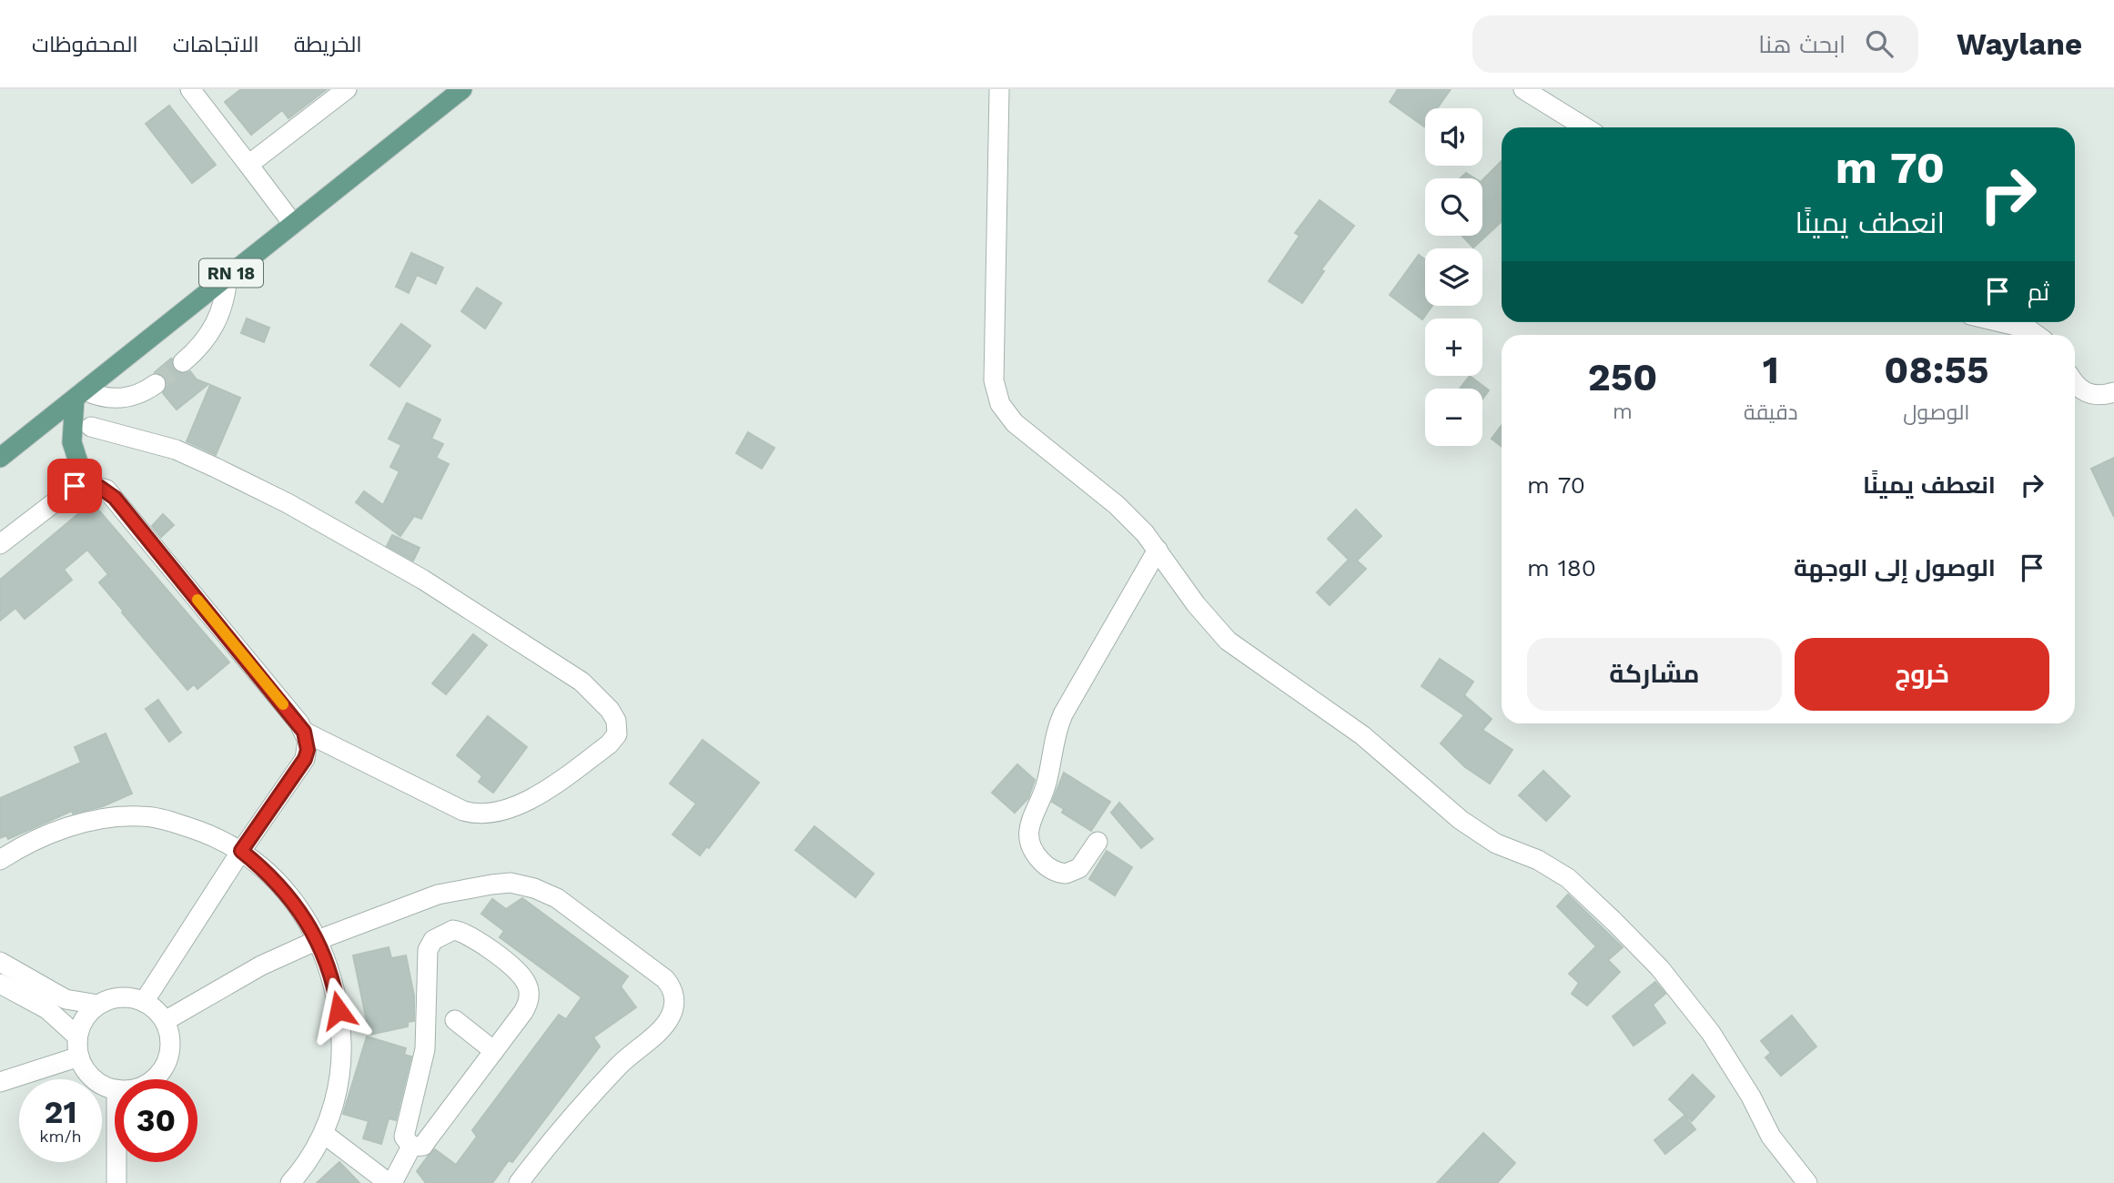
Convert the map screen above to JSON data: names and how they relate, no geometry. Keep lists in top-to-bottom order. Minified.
{"streets":{"main road":["RN 18"]},"page":{"header":"Waylane","search":"ابحث هنا","nav":["الخريطة","الاتجاهات","المحفوظات"],"map_buttons":["+","−"],"turn":["70 m","انعطف يمينًا"],"then":"ثم","eta":["08:55","الوصول","1","دقيقة","250","m"],"list":[{"name":"انعطف يمينًا","value":"70 m"},{"name":"الوصول إلى الوجهة","value":"180 m"}],"buttons":["خروج","مشاركة"],"speed":"21 km/h","limit":"30"}}
